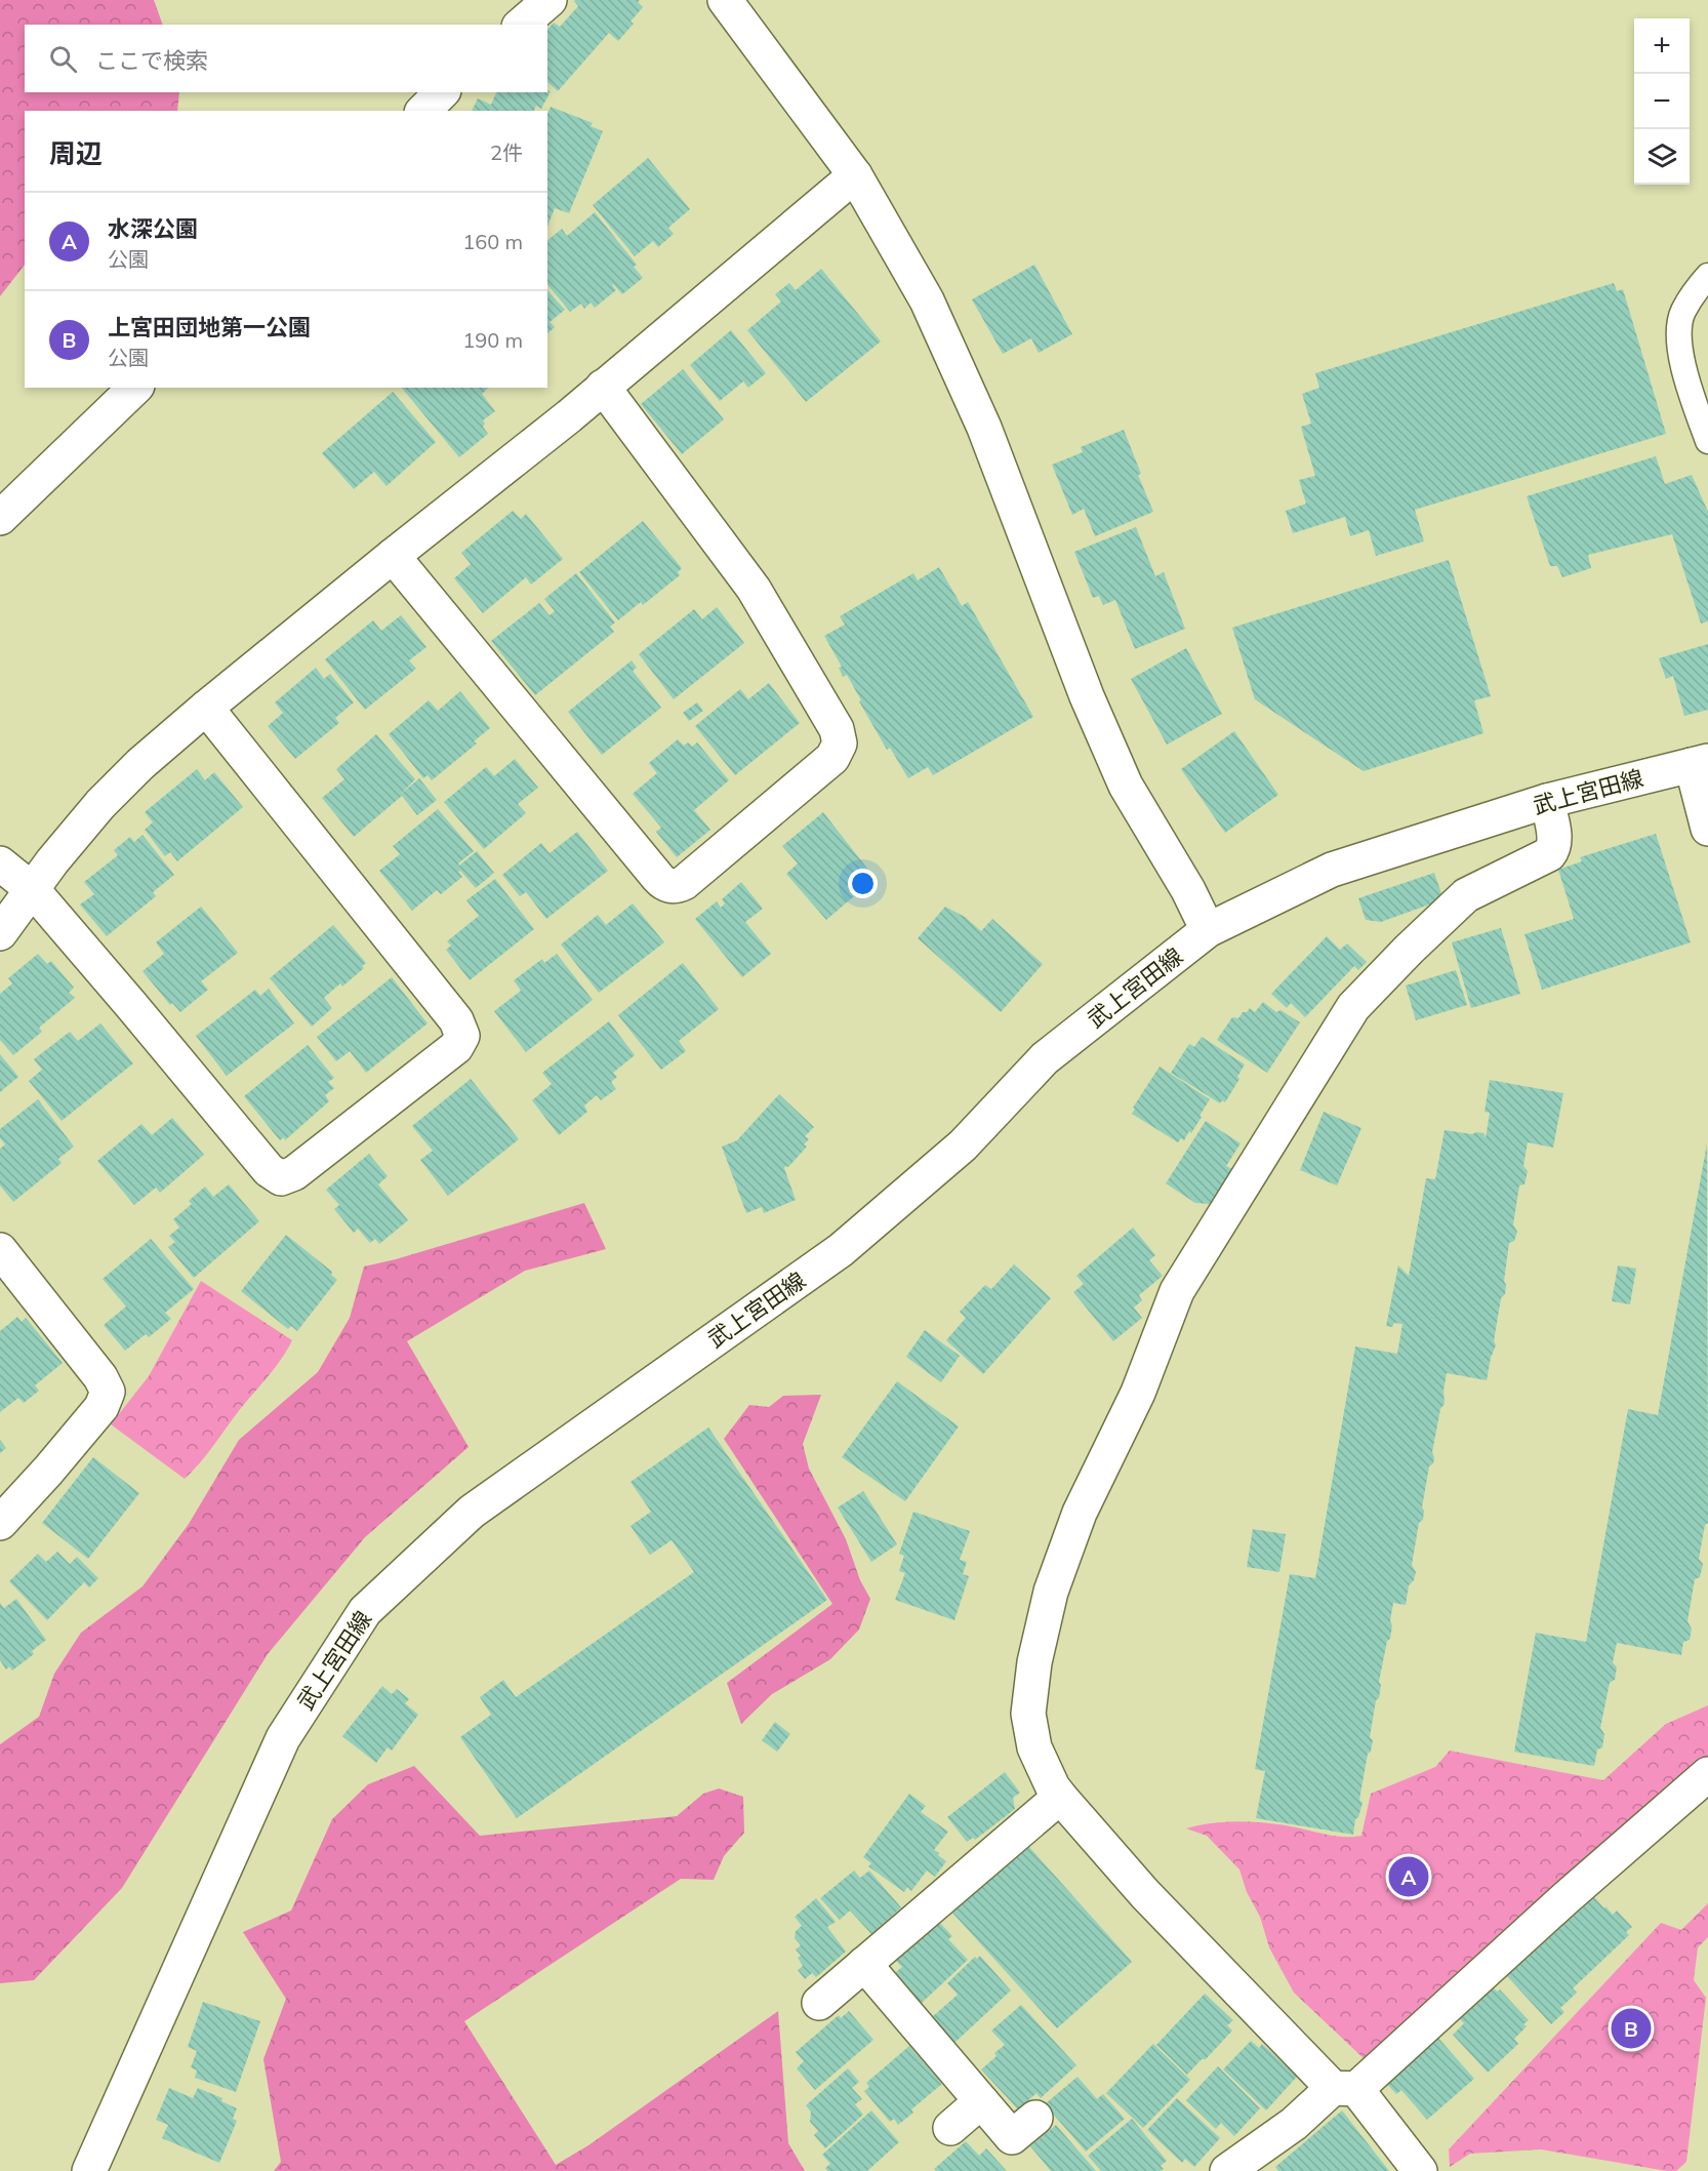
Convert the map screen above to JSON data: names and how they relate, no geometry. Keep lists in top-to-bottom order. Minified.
{"streets":{"street":["武上宮田線"]},"page":{"map_buttons":["+","−"],"search":"ここで検索","heading":["周辺","2件"],"list":[{"mark":"A","name":"水深公園","note":"公園","value":"160 m"},{"mark":"B","name":"上宮田団地第一公園","note":"公園","value":"190 m"}],"pins":["A","B"]}}
